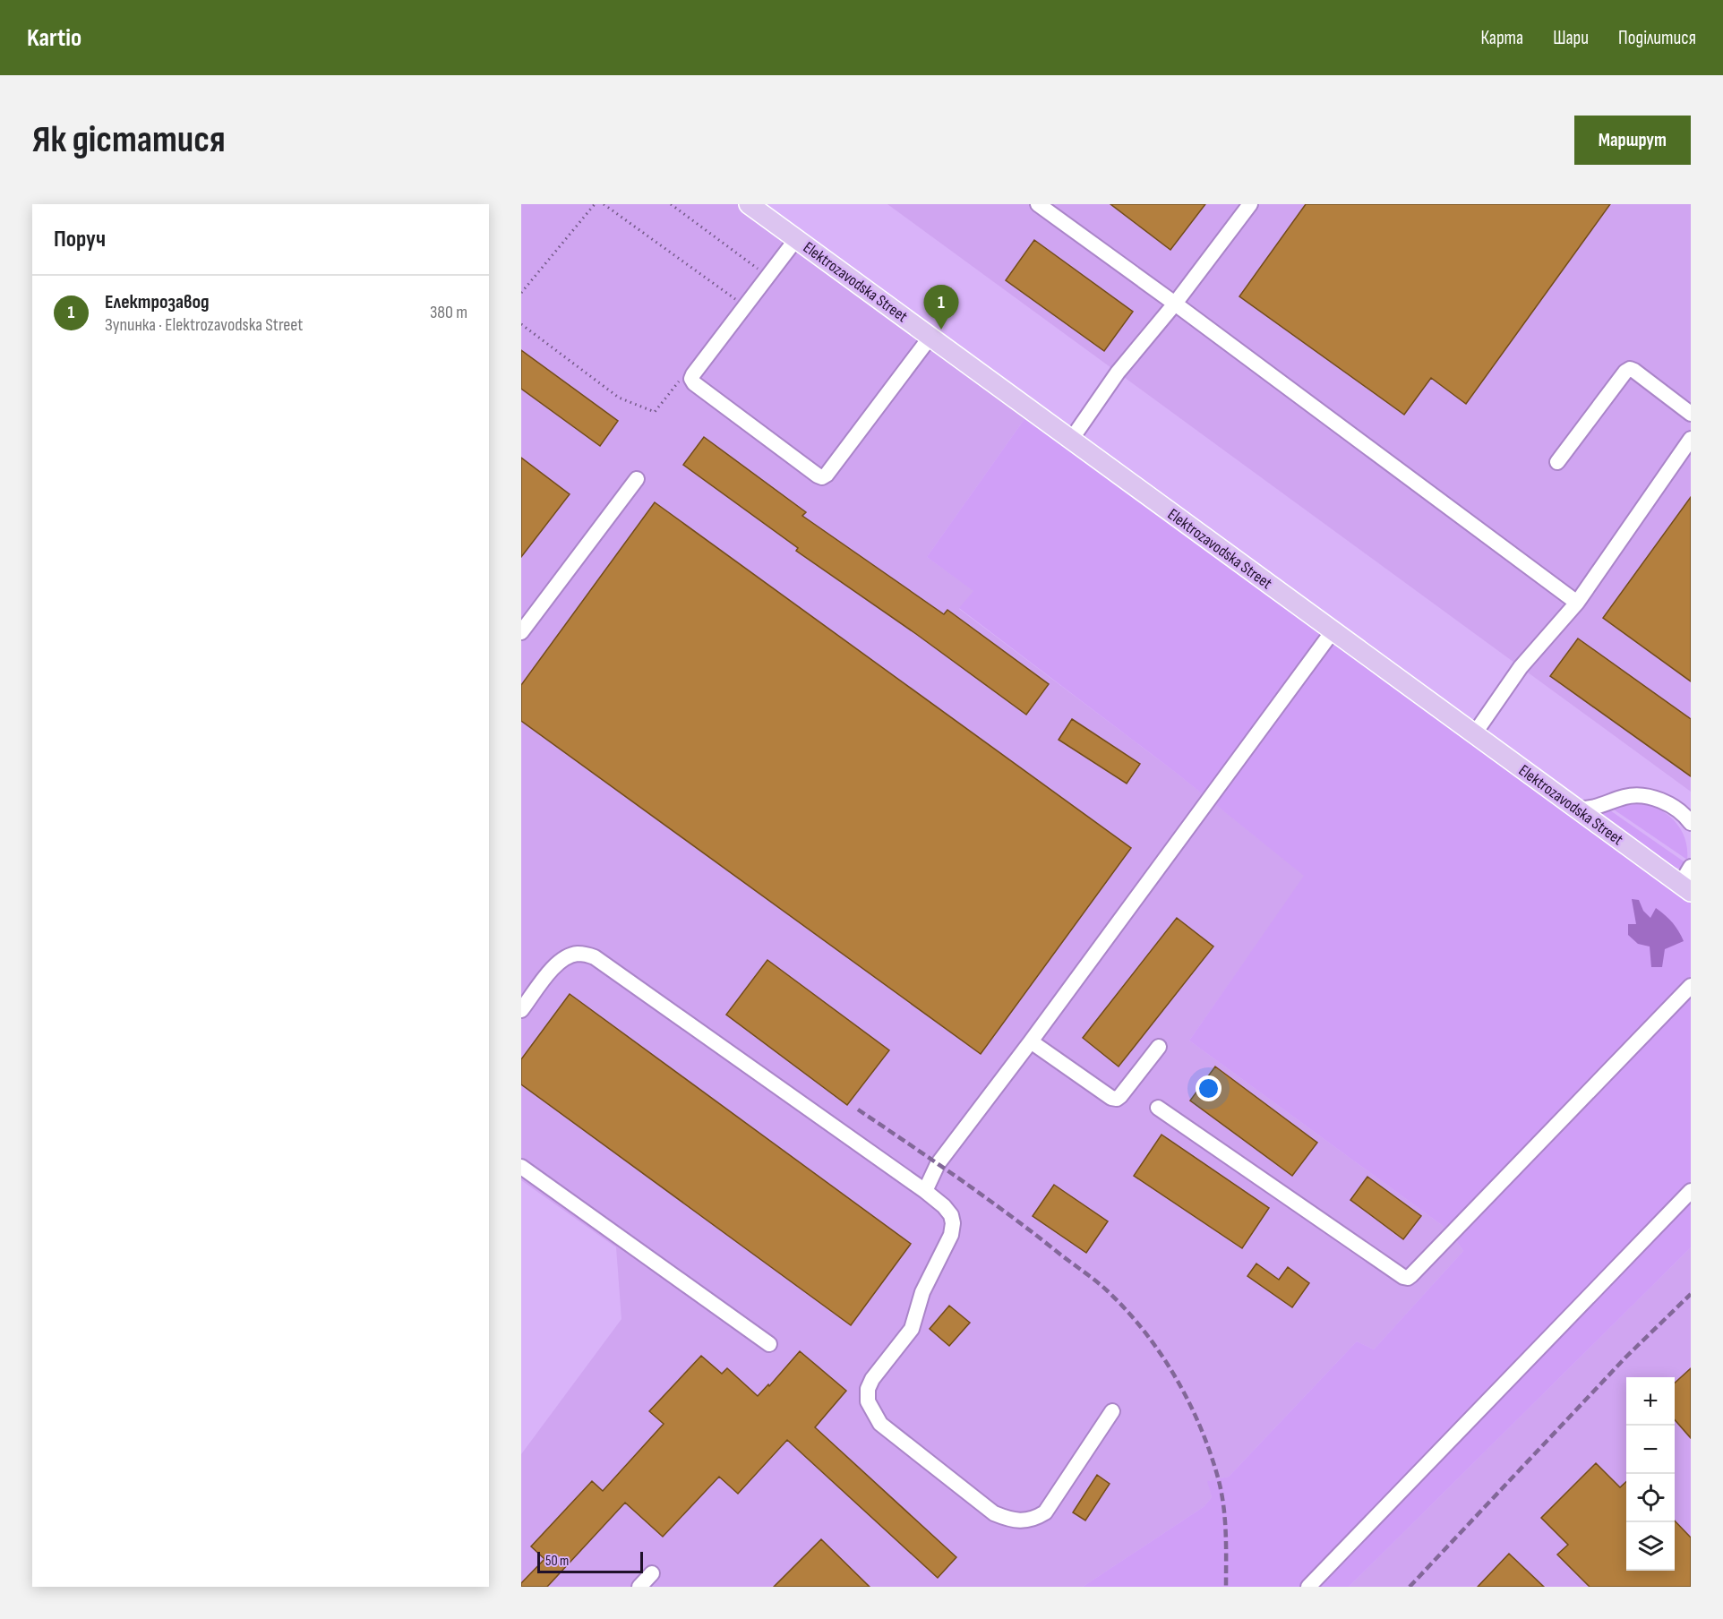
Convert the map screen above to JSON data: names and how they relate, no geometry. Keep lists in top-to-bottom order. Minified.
{"streets":{"main road":["Elektrozavodska Street"]},"scale_bar":"50 m","page":{"header":"Kartio","nav":["Карта","Шари","Поділитися"],"buttons":"Маршрут","title":"Як дістатися","heading":"Поруч","list":[{"mark":"1","name":"Електрозавод","note":"Зупинка · Elektrozavodska Street","value":"380 m"}],"pins":"1","map_buttons":["+","−"],"scale":"50 m"}}
